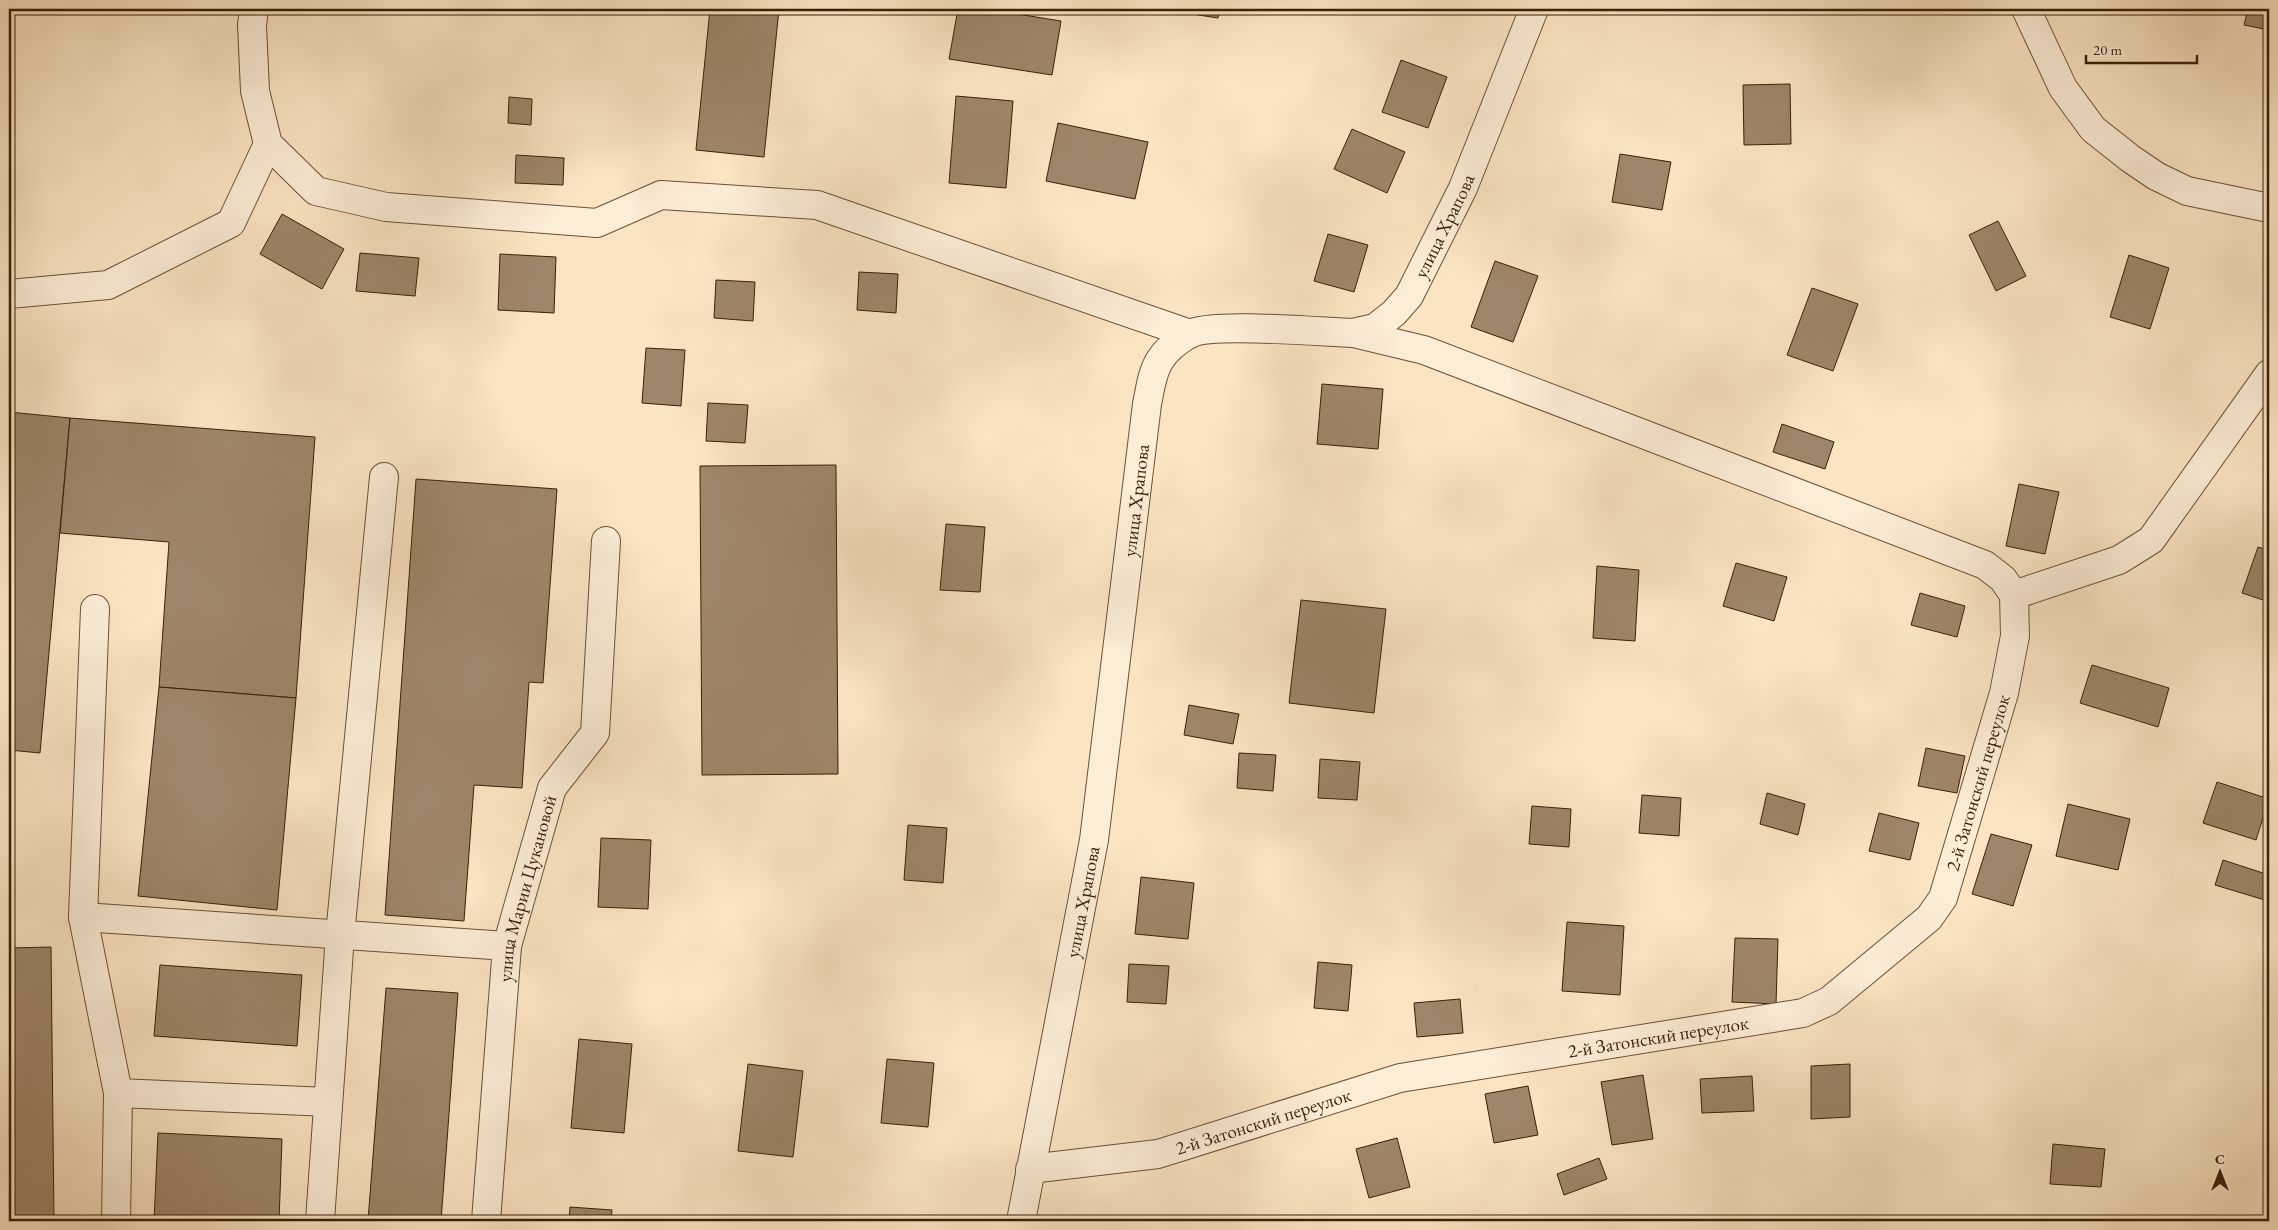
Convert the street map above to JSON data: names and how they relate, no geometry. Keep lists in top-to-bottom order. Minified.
{"streets":{"street":["улица Храпова","2-й Затонский переулок","улица Марии Цукановой"]},"crossings":[["улица Храпова","2-й Затонский переулок"]],"scale_bar":"20 m","north":"top"}
